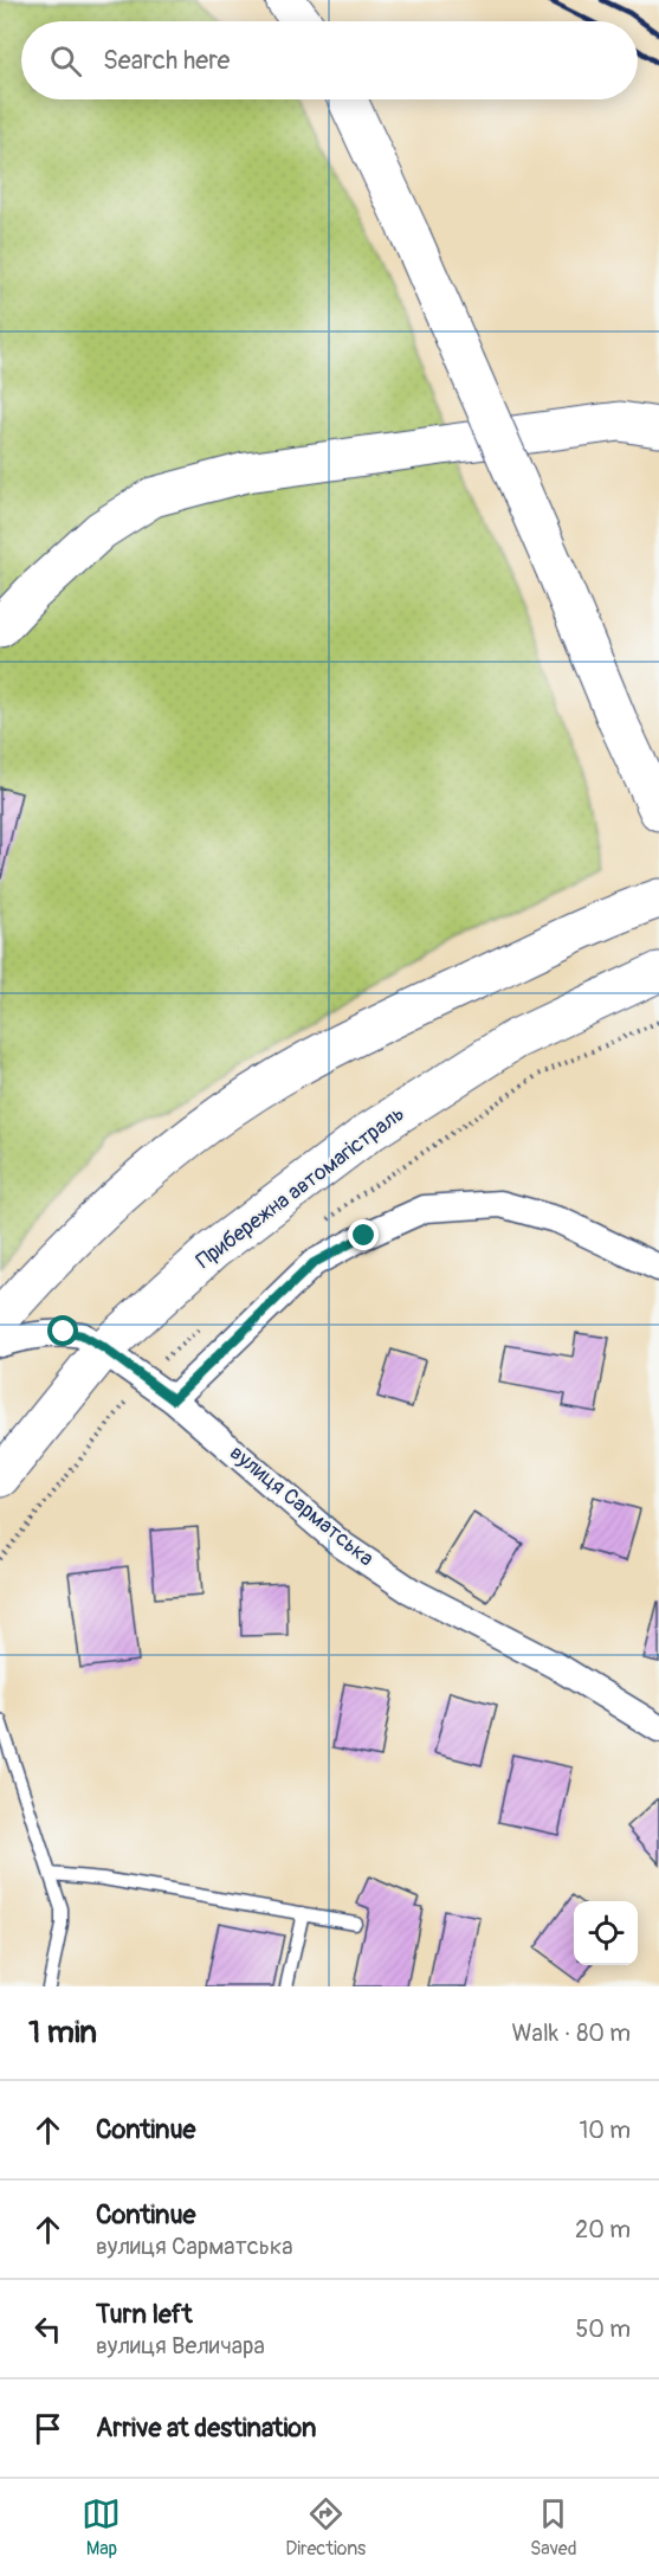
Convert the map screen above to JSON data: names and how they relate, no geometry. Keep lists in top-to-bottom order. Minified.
{"streets":{"main road":["Прибережна автомагістраль"],"street":["вулиця Сарматська"]},"crossings":[["Прибережна автомагістраль","вулиця Сарматська"]],"page":{"search":"Search here","heading":["1 min","Walk · 80 m"],"list":[["Continue","10 m"],["Continue","вулиця Сарматська","20 m"],["Turn left","вулиця Величара","50 m"],"Arrive at destination"],"nav":["Map","Directions","Saved"]}}
